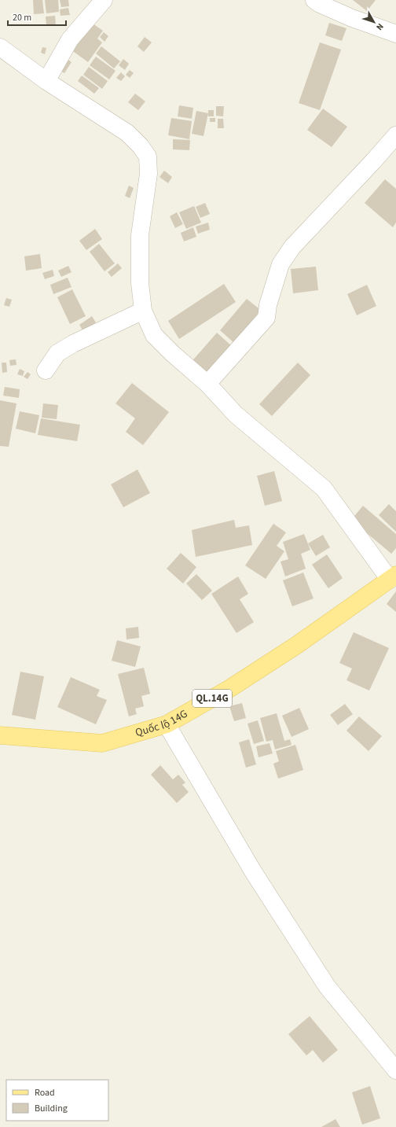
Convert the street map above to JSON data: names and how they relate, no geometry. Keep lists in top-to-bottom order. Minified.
{"streets":{"main road":["QL.14G","Quốc lộ 14G"]},"legend":["Road","Building"],"scale_bar":"20 m","north":"bottom right"}
